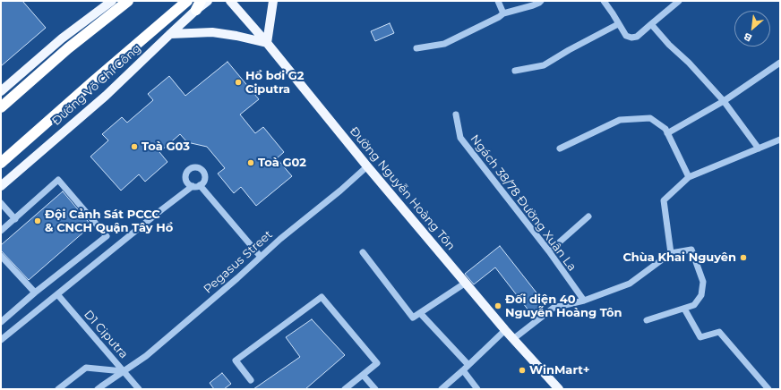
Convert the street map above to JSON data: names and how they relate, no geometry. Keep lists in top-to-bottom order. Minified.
{"streets":{"highway":["Đường Võ Chí Công"],"main road":["Đường Nguyễn Hoàng Tôn"],"street":["Ngách 38/78 Đường Xuân La","Pegasus Street","D1 Ciputra"]},"crossings":[["Đường Nguyễn Hoàng Tôn","Pegasus Street"],["Pegasus Street","D1 Ciputra"]],"places":["Hồ bơi G2 Ciputra","Toà G03","Toà G02","Đội Cảnh Sát PCCC & CNCH Quận Tây Hồ","Chùa Khai Nguyên","Đối diện 40 Nguyễn Hoàng Tôn","WinMart+"],"north":"bottom left"}
